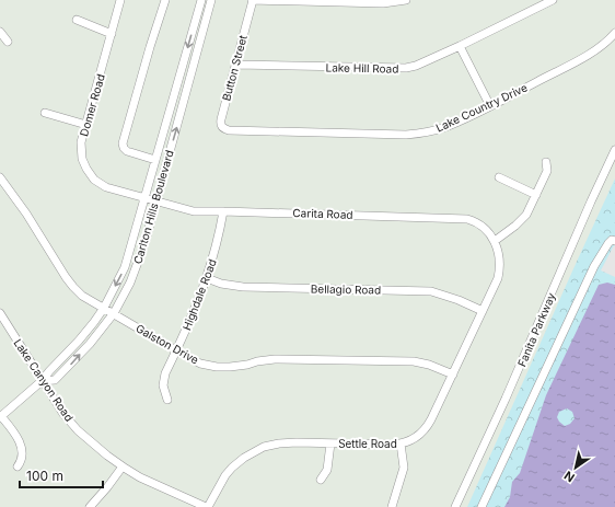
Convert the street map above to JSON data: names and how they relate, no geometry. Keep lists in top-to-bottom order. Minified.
{"streets":{"street":["Button Street","Lake Hill Road","Domer Road","Lake Country Drive","Carlton Hills Boulevard","Carita Road","Bellagio Road","Highdale Road","Fanita Parkway","Galston Drive","Lake Canyon Road","Settle Road"]},"crossings":[["Button Street","Lake Hill Road"],["Button Street","Lake Country Drive"],["Domer Road","Carlton Hills Boulevard"],["Domer Road","Carita Road"],["Carlton Hills Boulevard","Carita Road"],["Carlton Hills Boulevard","Galston Drive"],["Carlton Hills Boulevard","Lake Canyon Road"],["Carita Road","Highdale Road"],["Carita Road","Settle Road"],["Bellagio Road","Highdale Road"],["Bellagio Road","Settle Road"],["Highdale Road","Galston Drive"],["Galston Drive","Settle Road"],["Lake Canyon Road","Settle Road"]],"scale_bar":"100 m","north":"bottom left"}
